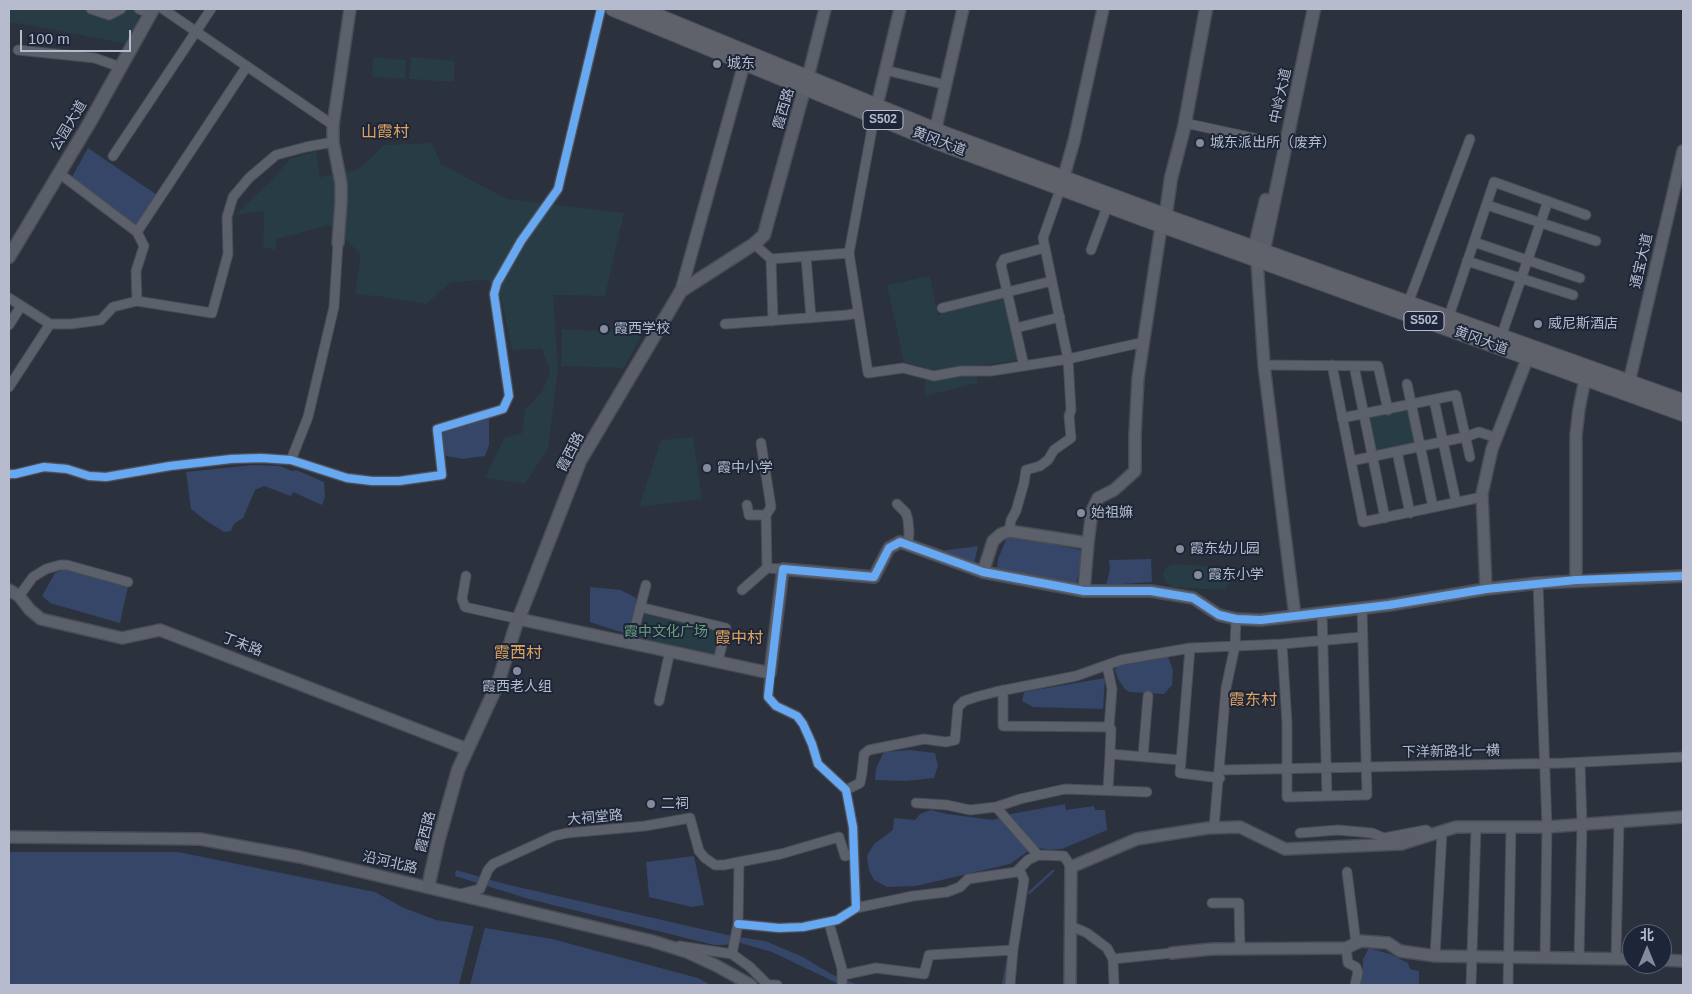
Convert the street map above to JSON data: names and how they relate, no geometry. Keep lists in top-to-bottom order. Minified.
{"streets":{"main road":["中岭大道","霞西路","S502","公园大道","黄冈大道"],"street":["通宝大道","丁未路","下洋新路北一横","大祠堂路","沿河北路"]},"crossings":[["霞西路","丁未路"],["霞西路","沿河北路"],["大祠堂路","沿河北路"]],"districts":["山霞村","霞中村","霞西村","霞东村"],"parks":["霞中文化广场"],"places":["城东","城东派出所（废弃）","威尼斯酒店","霞西学校","霞中小学","始祖嫲","霞东幼儿园","霞东小学","霞西老人组","二祠"],"scale_bar":"100 m","north":"top"}
